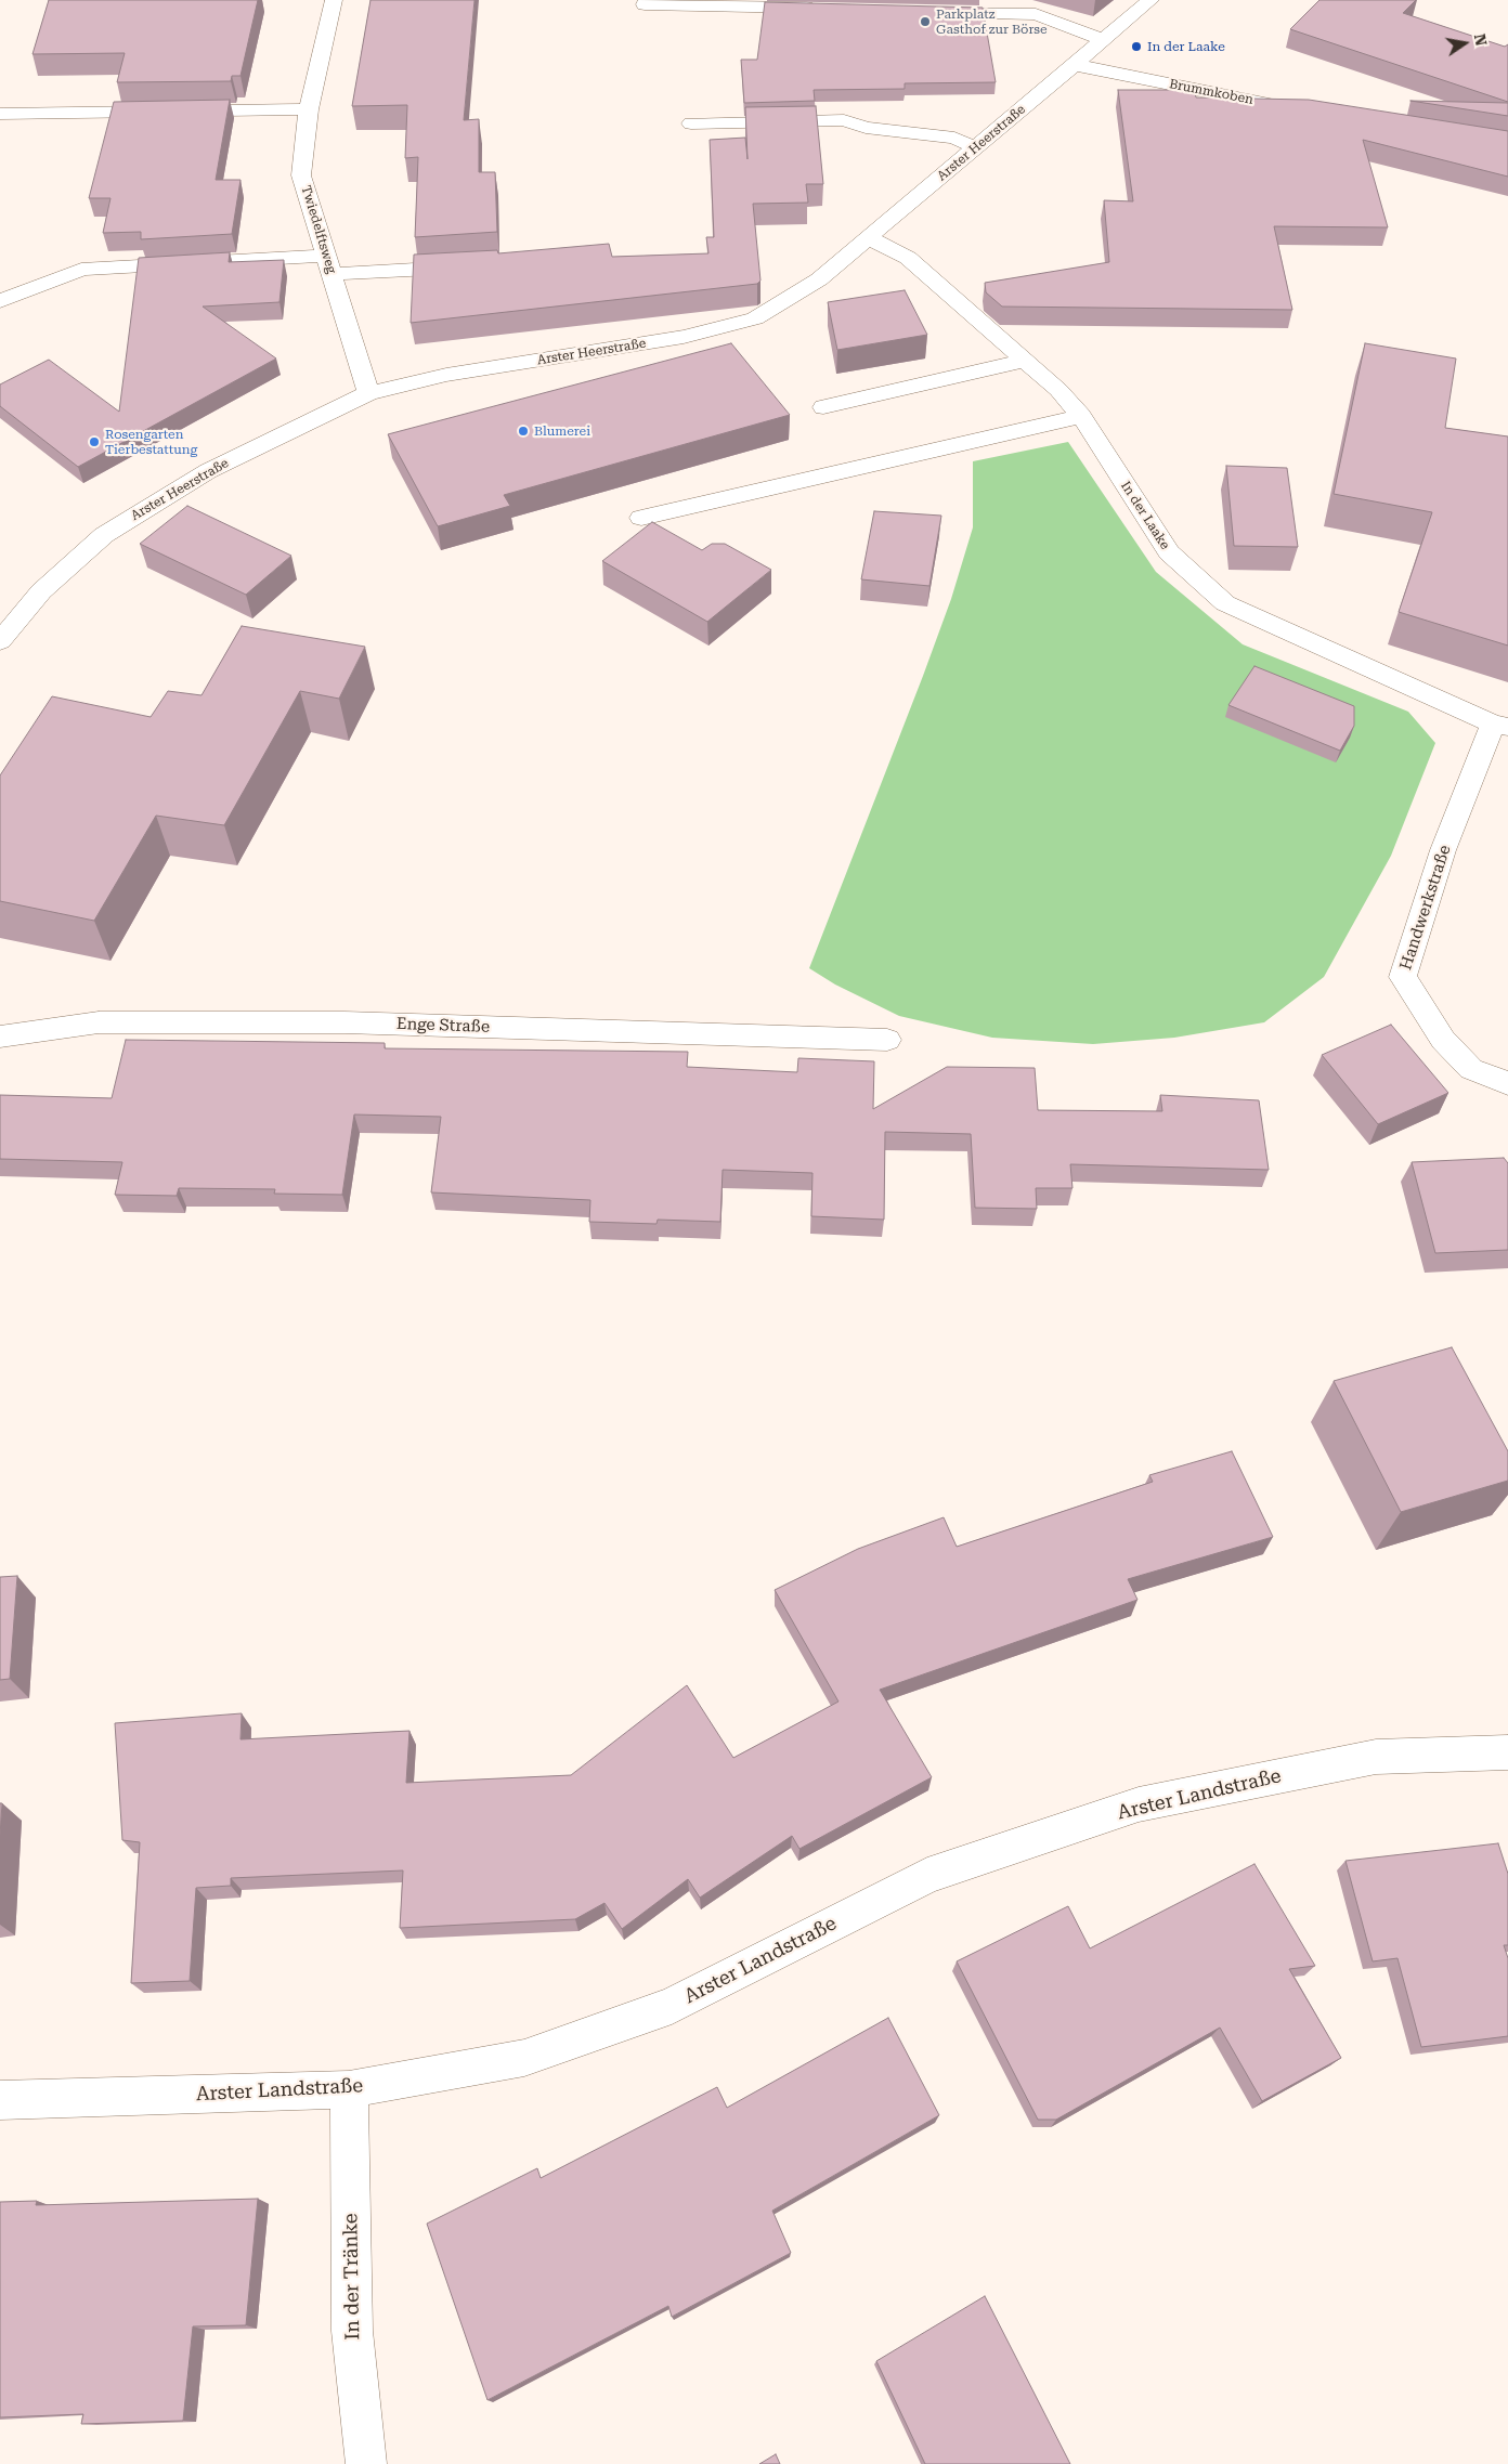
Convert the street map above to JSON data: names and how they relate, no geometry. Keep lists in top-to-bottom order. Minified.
{"streets":{"street":["Brummkoben","Arster Heerstraße","Twiedelftsweg","In der Laake","Handwerkstraße","Enge Straße","Arster Landstraße","In der Tränke"]},"crossings":[["Brummkoben","Arster Heerstraße"],["Arster Heerstraße","Twiedelftsweg"],["Arster Heerstraße","In der Laake"],["In der Laake","Handwerkstraße"],["Arster Landstraße","In der Tränke"]],"places":["Parkplatz Gasthof zur Börse","In der Laake","Blumerei","Rosengarten Tierbestattung"],"north":"right"}
